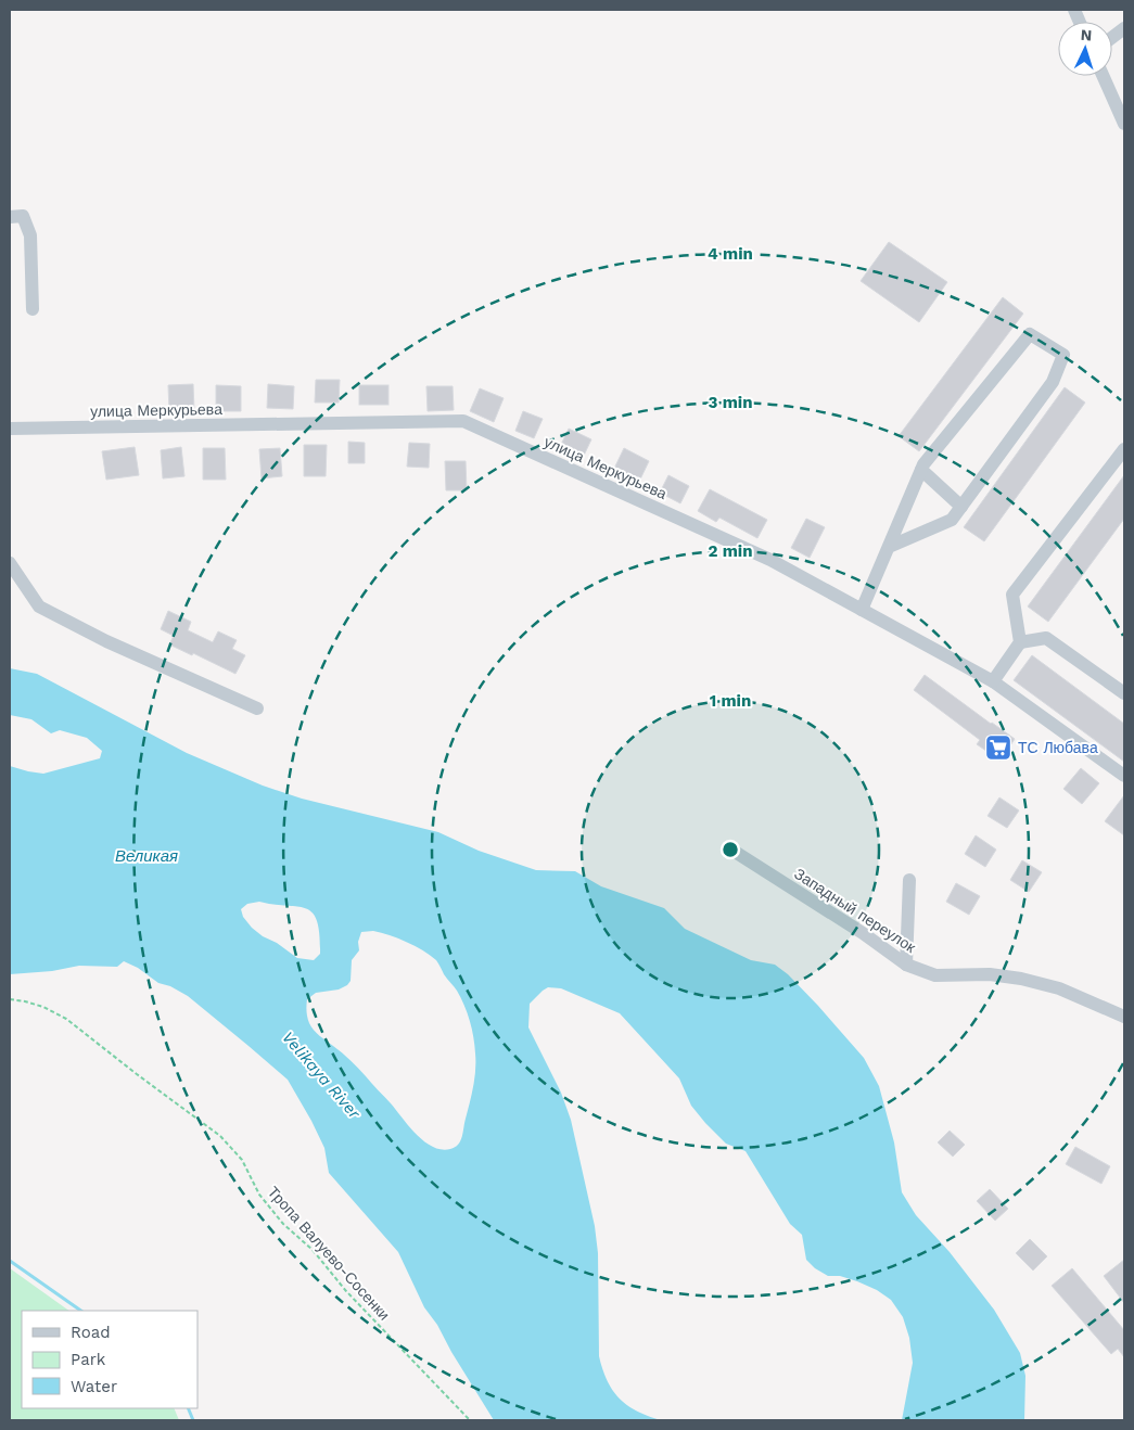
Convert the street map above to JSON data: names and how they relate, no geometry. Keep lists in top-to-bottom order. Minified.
{"streets":{"street":["улица Меркурьева","Западный переулок"],"path":["Тропа Валуево-Сосенки"]},"water":["Великая","Velikaya River"],"places":{"supermarket":["ТС Любава"]},"legend":["Road","Park","Water"],"north":"top","rings":["4 min","3 min","2 min","1 min"]}
